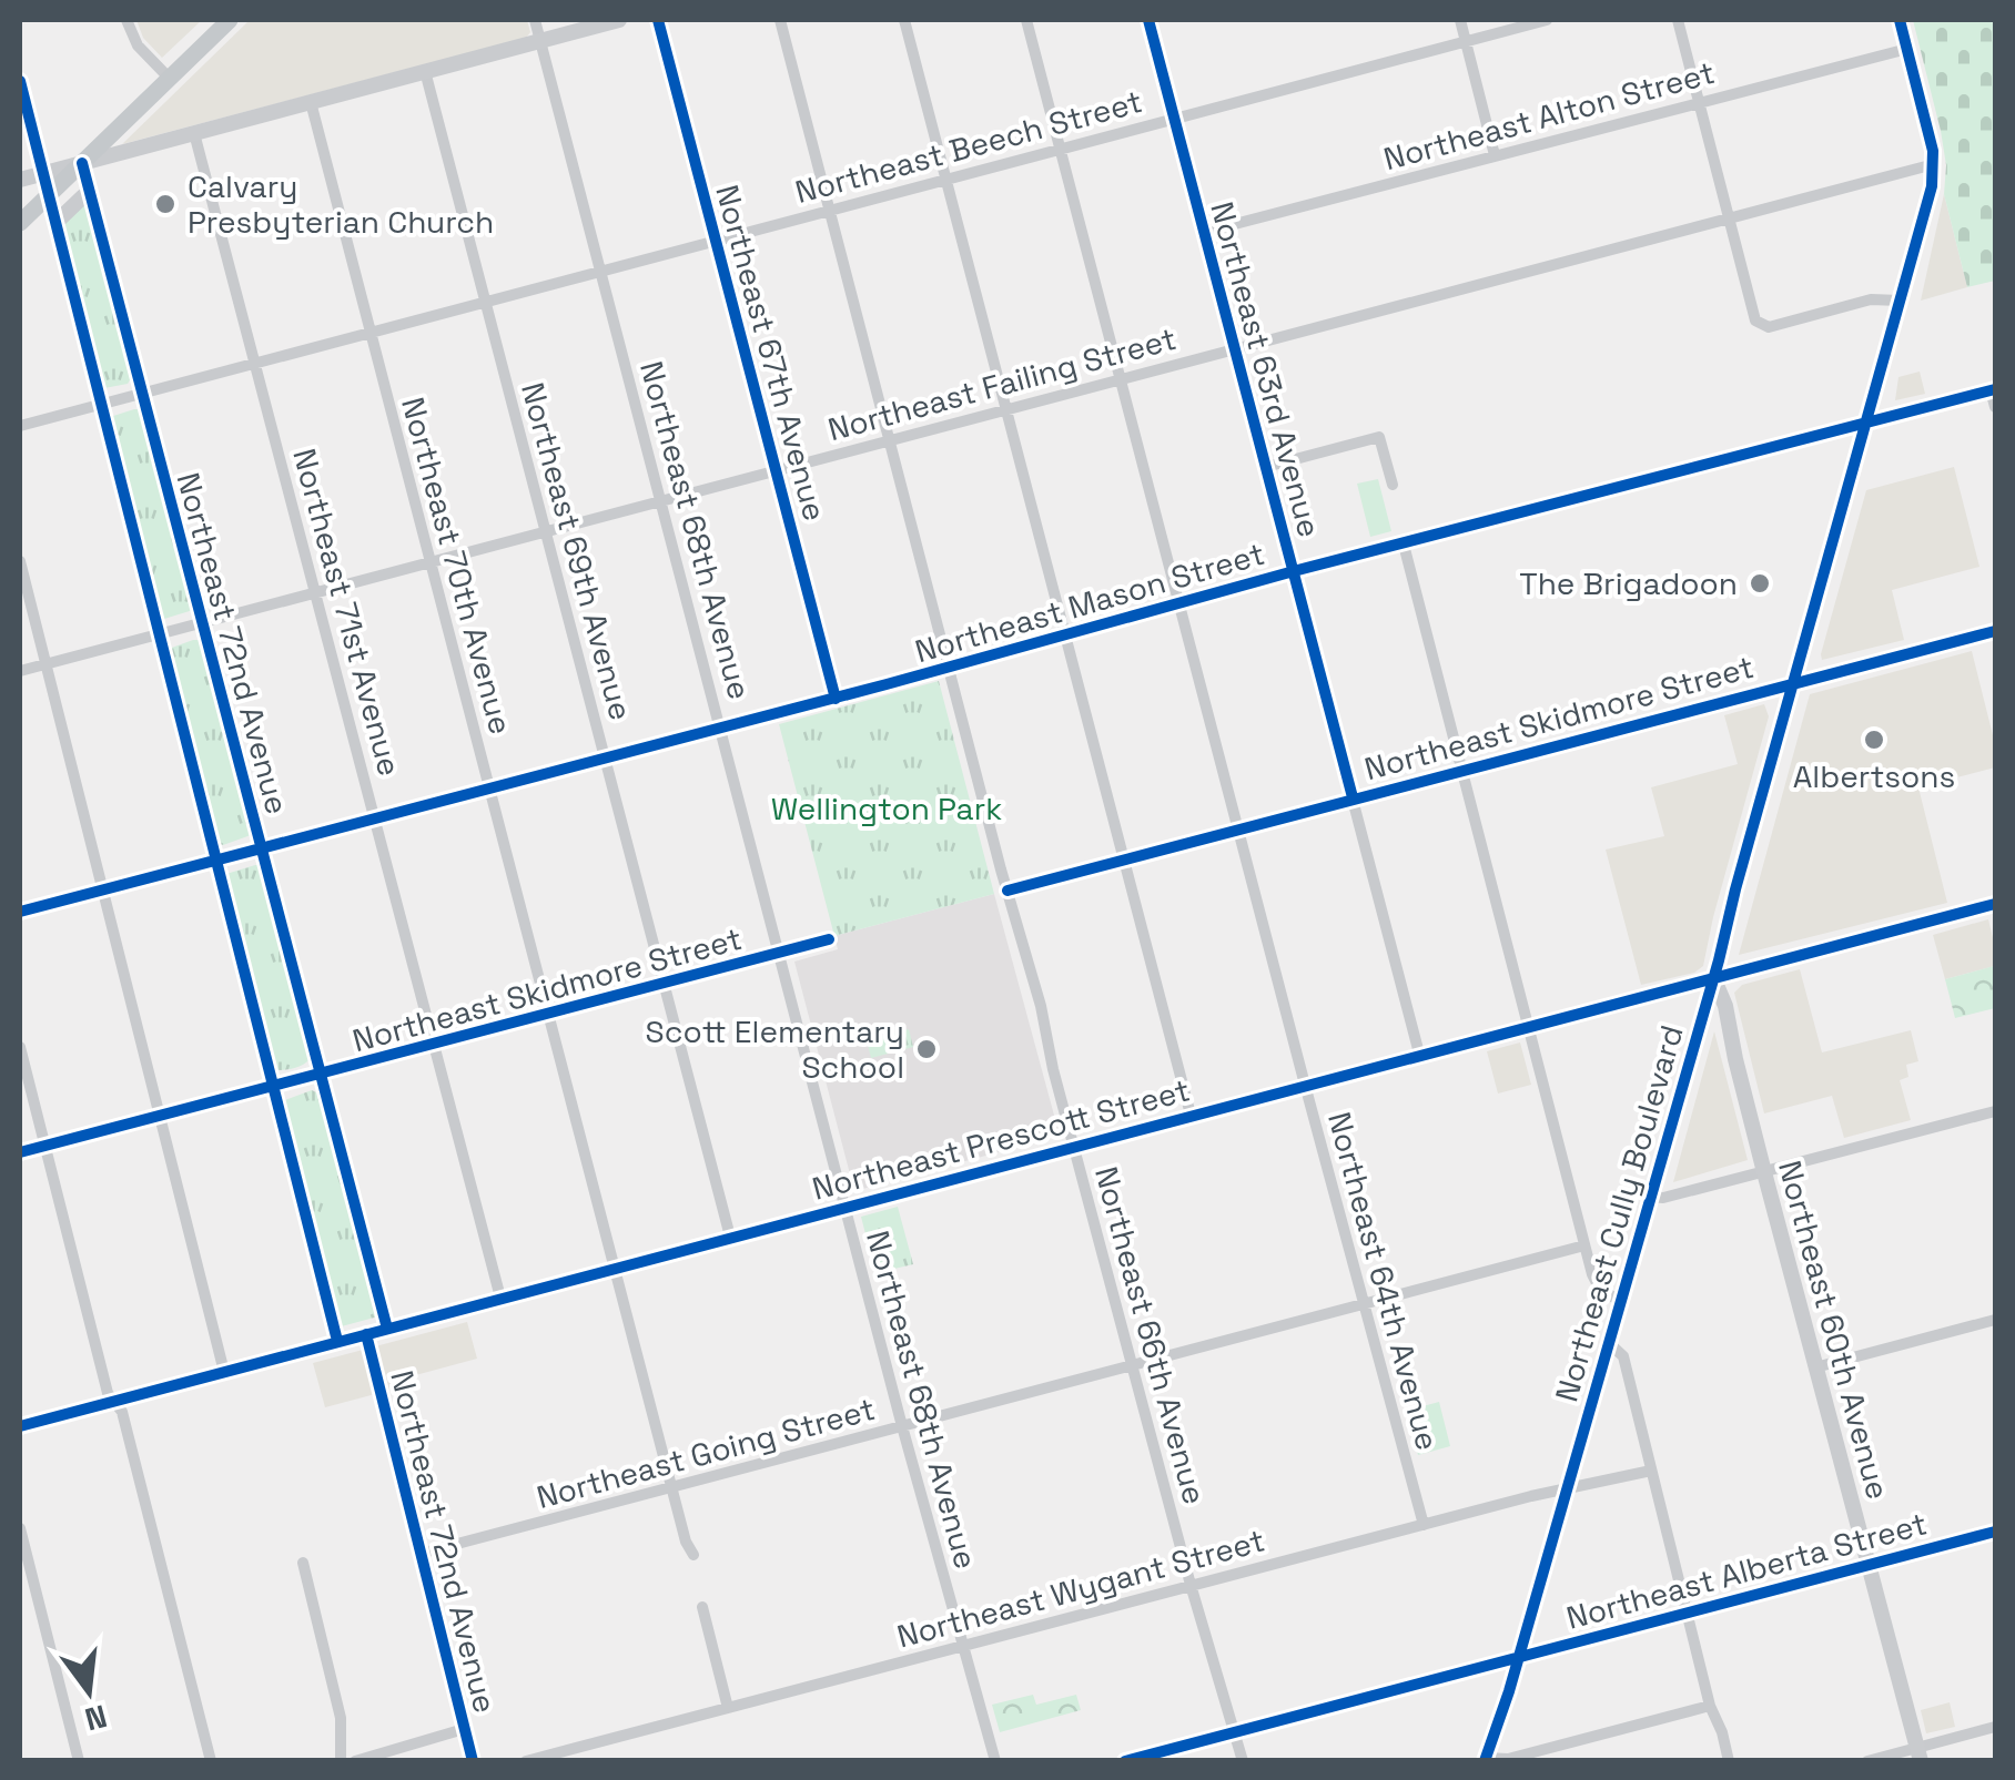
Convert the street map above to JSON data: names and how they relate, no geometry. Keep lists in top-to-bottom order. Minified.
{"streets":{"street":["Northeast Alton Street","Northeast Beech Street","Northeast 67th Avenue","Northeast 63rd Avenue","Northeast Failing Street","Northeast 68th Avenue","Northeast 69th Avenue","Northeast 70th Avenue","Northeast Mason Street","Northeast 71st Avenue","Northeast 72nd Avenue","Northeast Skidmore Street","Northeast Prescott Street","Northeast Cully Boulevard","Northeast 64th Avenue","Northeast 60th Avenue","Northeast 66th Avenue","Northeast Going Street","Northeast Alberta Street","Northeast Wygant Street"]},"crossings":[["Northeast Alton Street","Northeast 63rd Avenue"],["Northeast Beech Street","Northeast 67th Avenue"],["Northeast Beech Street","Northeast 63rd Avenue"],["Northeast Beech Street","Northeast 68th Avenue"],["Northeast Beech Street","Northeast 69th Avenue"],["Northeast Beech Street","Northeast 70th Avenue"],["Northeast Beech Street","Northeast 71st Avenue"],["Northeast Beech Street","Northeast 72nd Avenue"],["Northeast Beech Street","Northeast 64th Avenue"],["Northeast Beech Street","Northeast 66th Avenue"],["Northeast 67th Avenue","Northeast Failing Street"],["Northeast 67th Avenue","Northeast Mason Street"],["Northeast 63rd Avenue","Northeast Failing Street"],["Northeast 63rd Avenue","Northeast Mason Street"],["Northeast 63rd Avenue","Northeast Skidmore Street"],["Northeast 63rd Avenue","Northeast Prescott Street"],["Northeast Failing Street","Northeast 68th Avenue"],["Northeast Failing Street","Northeast 69th Avenue"],["Northeast Failing Street","Northeast 70th Avenue"],["Northeast Failing Street","Northeast 71st Avenue"],["Northeast Failing Street","Northeast 72nd Avenue"],["Northeast Failing Street","Northeast Cully Boulevard"],["Northeast Failing Street","Northeast 64th Avenue"],["Northeast Failing Street","Northeast 66th Avenue"],["Northeast 68th Avenue","Northeast Mason Street"],["Northeast 68th Avenue","Northeast Skidmore Street"],["Northeast 68th Avenue","Northeast Prescott Street"],["Northeast 68th Avenue","Northeast Going Street"],["Northeast 68th Avenue","Northeast Wygant Street"],["Northeast 69th Avenue","Northeast Mason Street"],["Northeast 69th Avenue","Northeast Skidmore Street"],["Northeast 69th Avenue","Northeast Prescott Street"],["Northeast 70th Avenue","Northeast Mason Street"],["Northeast 70th Avenue","Northeast Skidmore Street"],["Northeast 70th Avenue","Northeast Prescott Street"],["Northeast 70th Avenue","Northeast Going Street"],["Northeast Mason Street","Northeast 71st Avenue"],["Northeast Mason Street","Northeast 72nd Avenue"],["Northeast Mason Street","Northeast Cully Boulevard"],["Northeast Mason Street","Northeast 64th Avenue"],["Northeast Mason Street","Northeast 66th Avenue"],["Northeast 71st Avenue","Northeast Skidmore Street"],["Northeast 71st Avenue","Northeast Prescott Street"],["Northeast 72nd Avenue","Northeast Skidmore Street"],["Northeast 72nd Avenue","Northeast Prescott Street"],["Northeast 72nd Avenue","Northeast Going Street"],["Northeast Skidmore Street","Northeast Cully Boulevard"],["Northeast Skidmore Street","Northeast 64th Avenue"],["Northeast Skidmore Street","Northeast 66th Avenue"],["Northeast Prescott Street","Northeast Cully Boulevard"],["Northeast Prescott Street","Northeast 64th Avenue"],["Northeast Prescott Street","Northeast 60th Avenue"],["Northeast Prescott Street","Northeast 66th Avenue"],["Northeast Cully Boulevard","Northeast 60th Avenue"],["Northeast Cully Boulevard","Northeast Alberta Street"],["Northeast Cully Boulevard","Northeast Wygant Street"],["Northeast 64th Avenue","Northeast Going Street"],["Northeast 64th Avenue","Northeast Wygant Street"],["Northeast 60th Avenue","Northeast Alberta Street"],["Northeast 66th Avenue","Northeast Going Street"],["Northeast 66th Avenue","Northeast Alberta Street"],["Northeast 66th Avenue","Northeast Wygant Street"]],"parks":["Wellington Park"],"places":["Calvary Presbyterian Church","The Brigadoon","Albertsons","Scott Elementary School"],"north":"bottom"}
